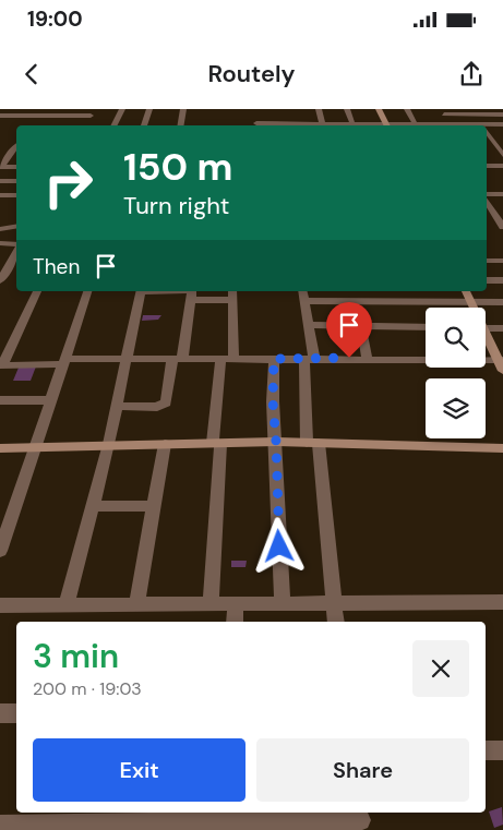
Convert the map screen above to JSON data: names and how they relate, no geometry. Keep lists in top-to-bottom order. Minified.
{"page":{"status":"19:00","header":"Routely","turn":["150 m","Turn right"],"then":"Then","heading":["3 min","200 m · 19:03"],"buttons":["Exit","Share"]}}
